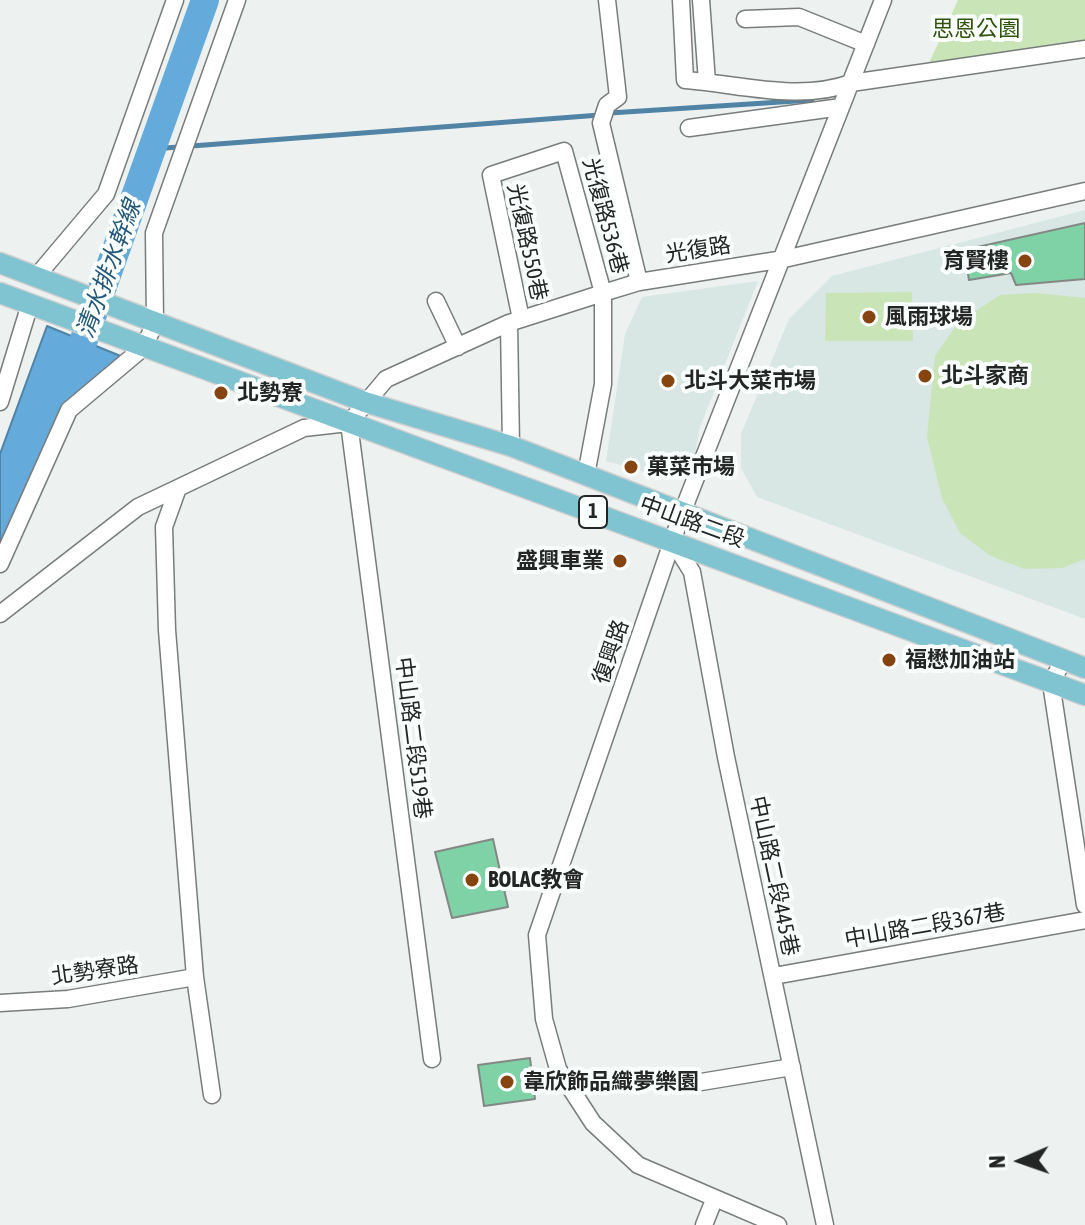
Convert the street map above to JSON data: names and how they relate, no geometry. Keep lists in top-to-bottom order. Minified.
{"streets":{"main road":["1","中山路二段"],"street":["光復路536巷","光復路550巷","光復路","復興路","中山路二段519巷","中山路二段445巷","中山路二段367巷","北勢寮路"]},"crossings":[["光復路536巷","光復路550巷"],["光復路536巷","光復路"],["光復路536巷","中山路二段"],["光復路550巷","光復路"],["光復路550巷","中山路二段"],["光復路","中山路二段"],["光復路","復興路"],["光復路","中山路二段519巷"],["1","中山路二段"],["中山路二段","復興路"],["中山路二段","中山路二段519巷"],["中山路二段","中山路二段445巷"],["復興路","中山路二段445巷"],["中山路二段445巷","中山路二段367巷"]],"water":["清水排水幹線"],"parks":["思恩公園"],"places":["育賢樓","風雨球場","北斗家商","北斗大菜市場","北勢寮","菓菜市場","盛興車業","福懋加油站","BOLAC教會","韋欣飾品織夢樂園"],"north":"left"}
